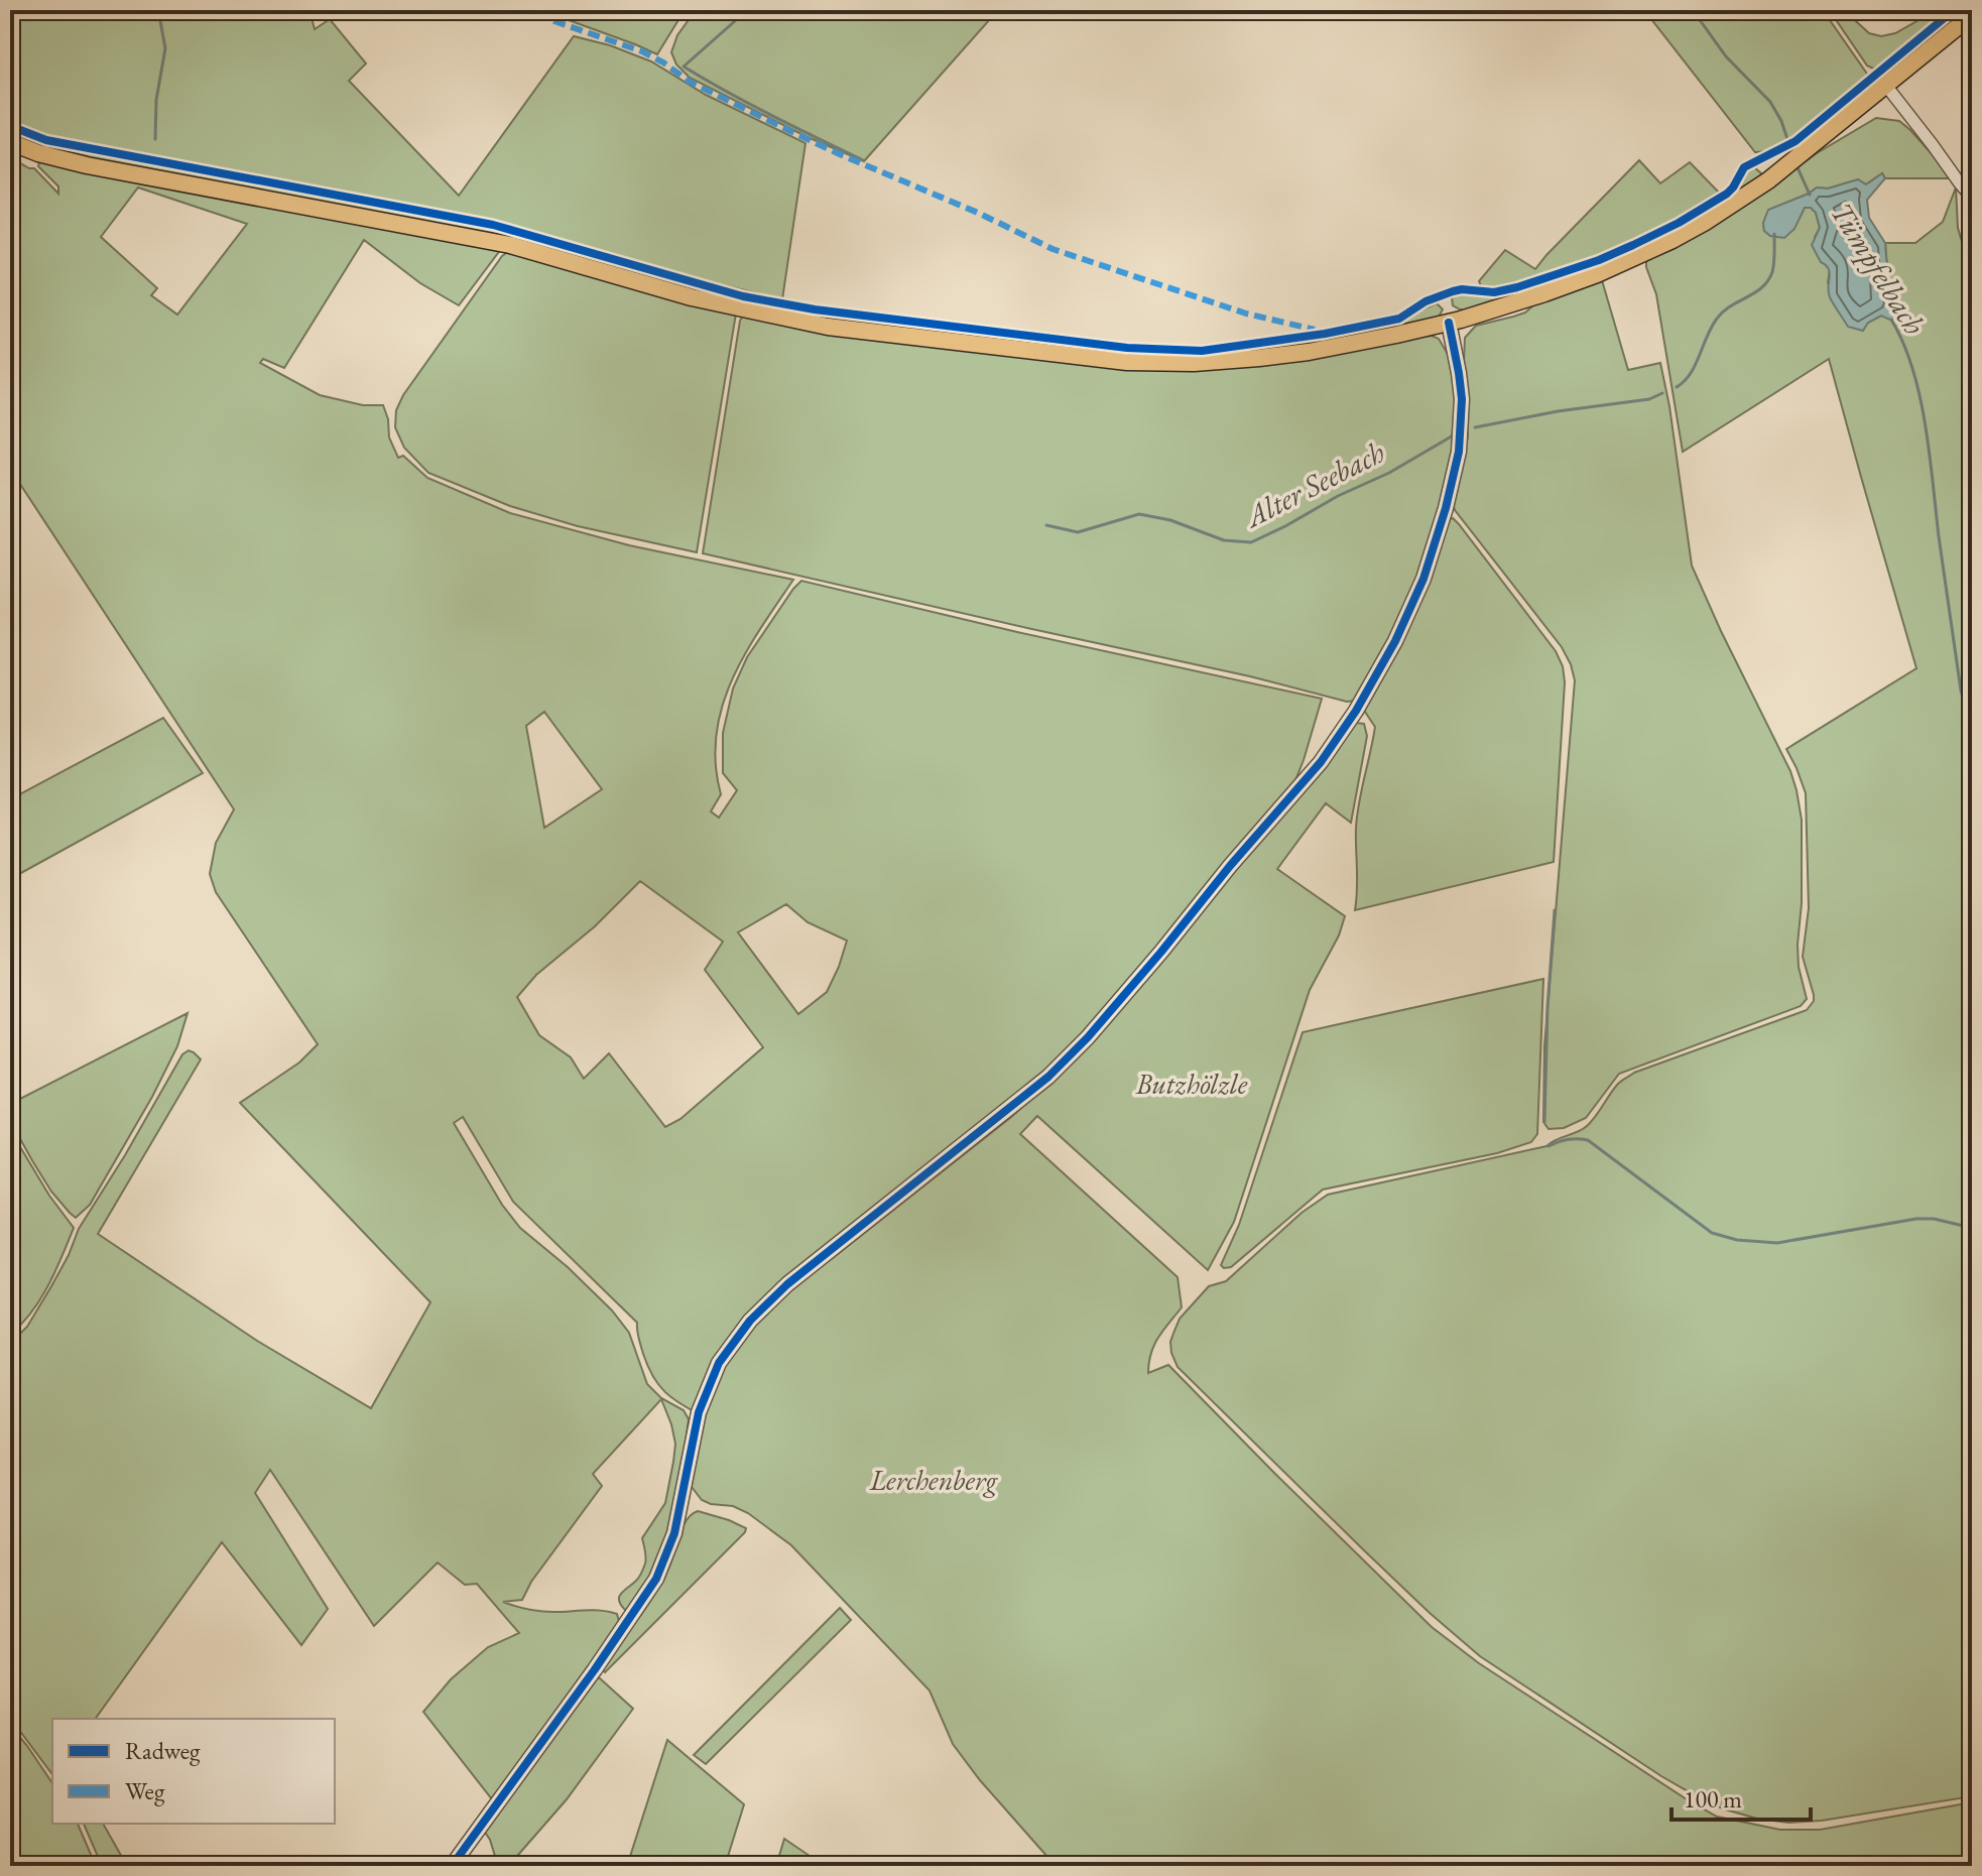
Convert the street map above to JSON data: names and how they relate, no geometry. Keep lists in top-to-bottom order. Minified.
{"water":["Tümpfelbach","Alter Seebach"],"parks":["Butzhölzle","Lerchenberg"],"legend":["Radweg","Weg"],"scale_bar":"100 m"}
